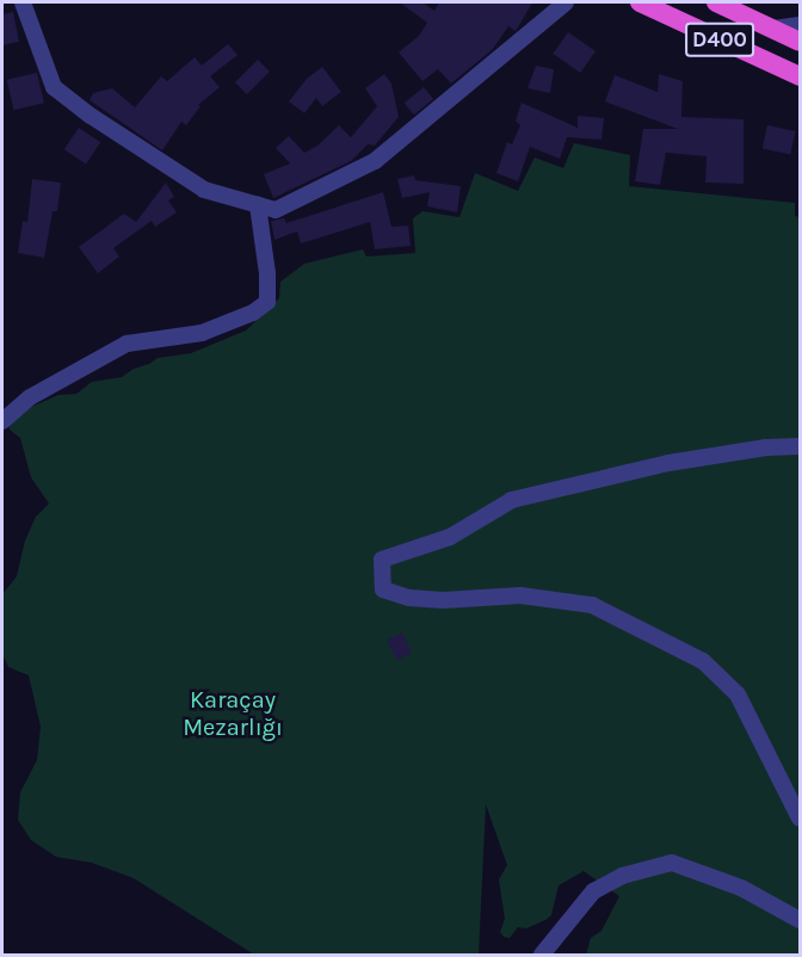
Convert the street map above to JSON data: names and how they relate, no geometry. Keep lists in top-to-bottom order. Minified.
{"streets":{"highway":["D400"]},"parks":["Karaçay Mezarlığı"]}
